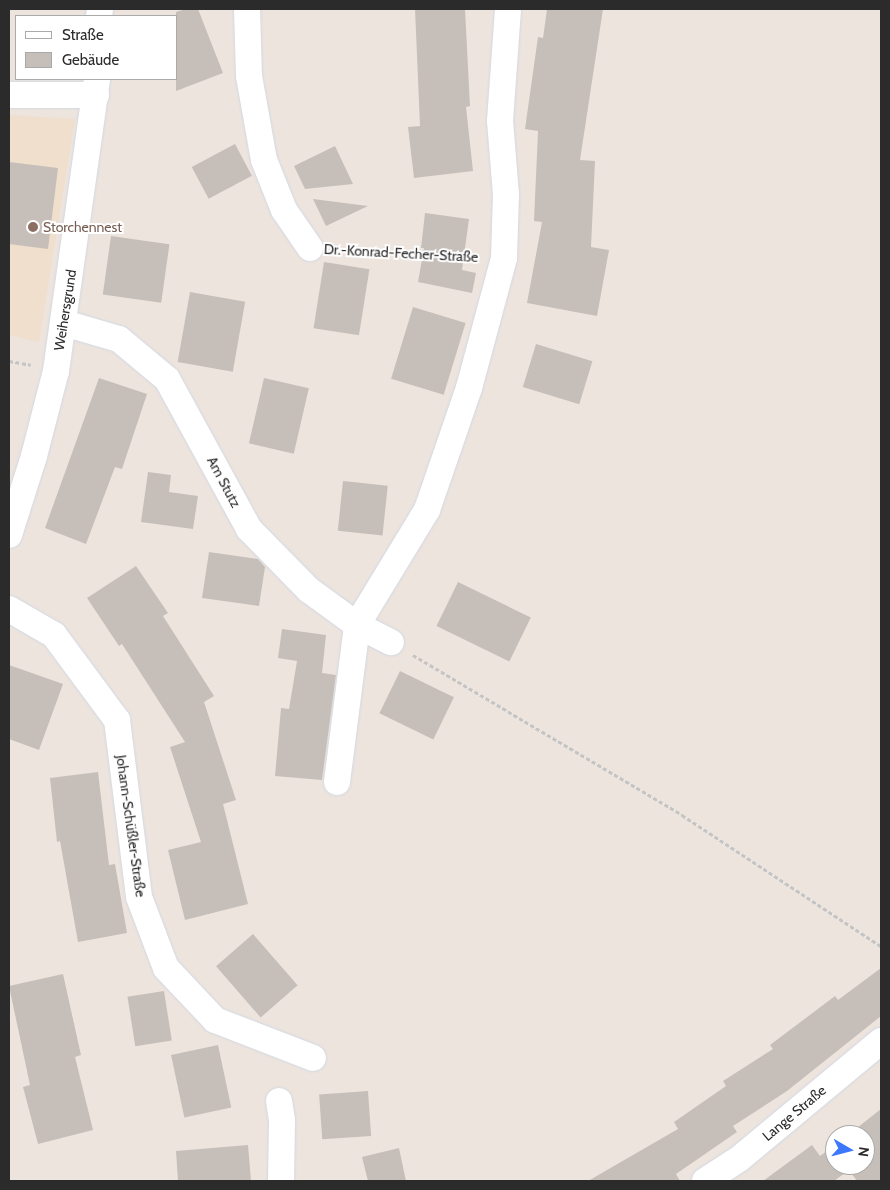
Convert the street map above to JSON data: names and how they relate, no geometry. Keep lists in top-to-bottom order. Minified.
{"streets":{"street":["Dr.-Konrad-Fecher-Straße","Weihersgrund","Am Stutz","Johann-Schüßler-Straße","Lange Straße"]},"crossings":[["Weihersgrund","Am Stutz"]],"places":["Storchennest"],"legend":["Straße","Gebäude"],"north":"right"}
